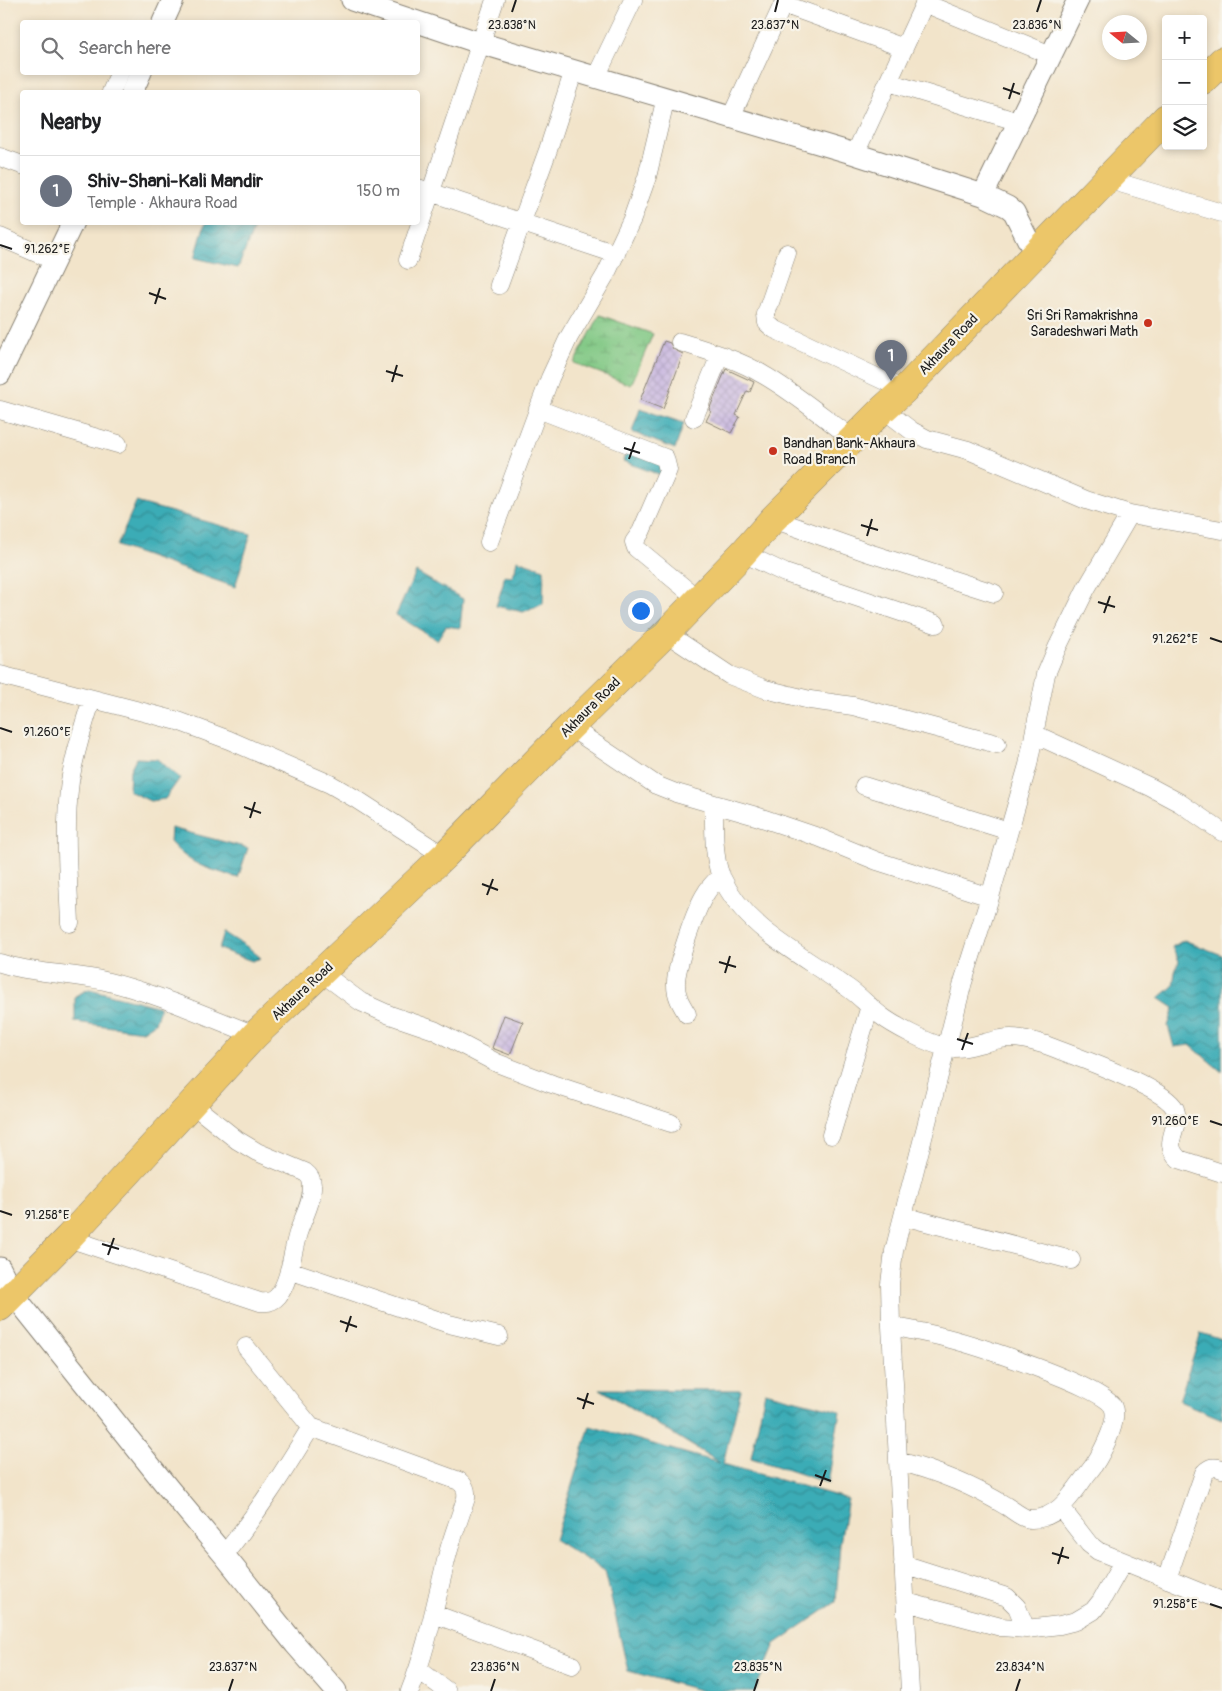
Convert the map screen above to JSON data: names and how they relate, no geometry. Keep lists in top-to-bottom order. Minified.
{"streets":{"main road":["Akhaura Road"]},"places":["Sri Sri Ramakrishna Saradeshwari Math","Bandhan Bank-Akhaura Road Branch"],"north":"left","page":{"map_buttons":["+","−"],"search":"Search here","heading":"Nearby","list":[{"mark":"1","name":"Shiv-Shani-Kali Mandir","note":"Temple · Akhaura Road","value":"150 m"}],"pins":"1"},"coordinates":["23.838°N","23.837°N","23.836°N","91.262°E","91.260°E","91.258°E","23.835°N","23.834°N"]}
